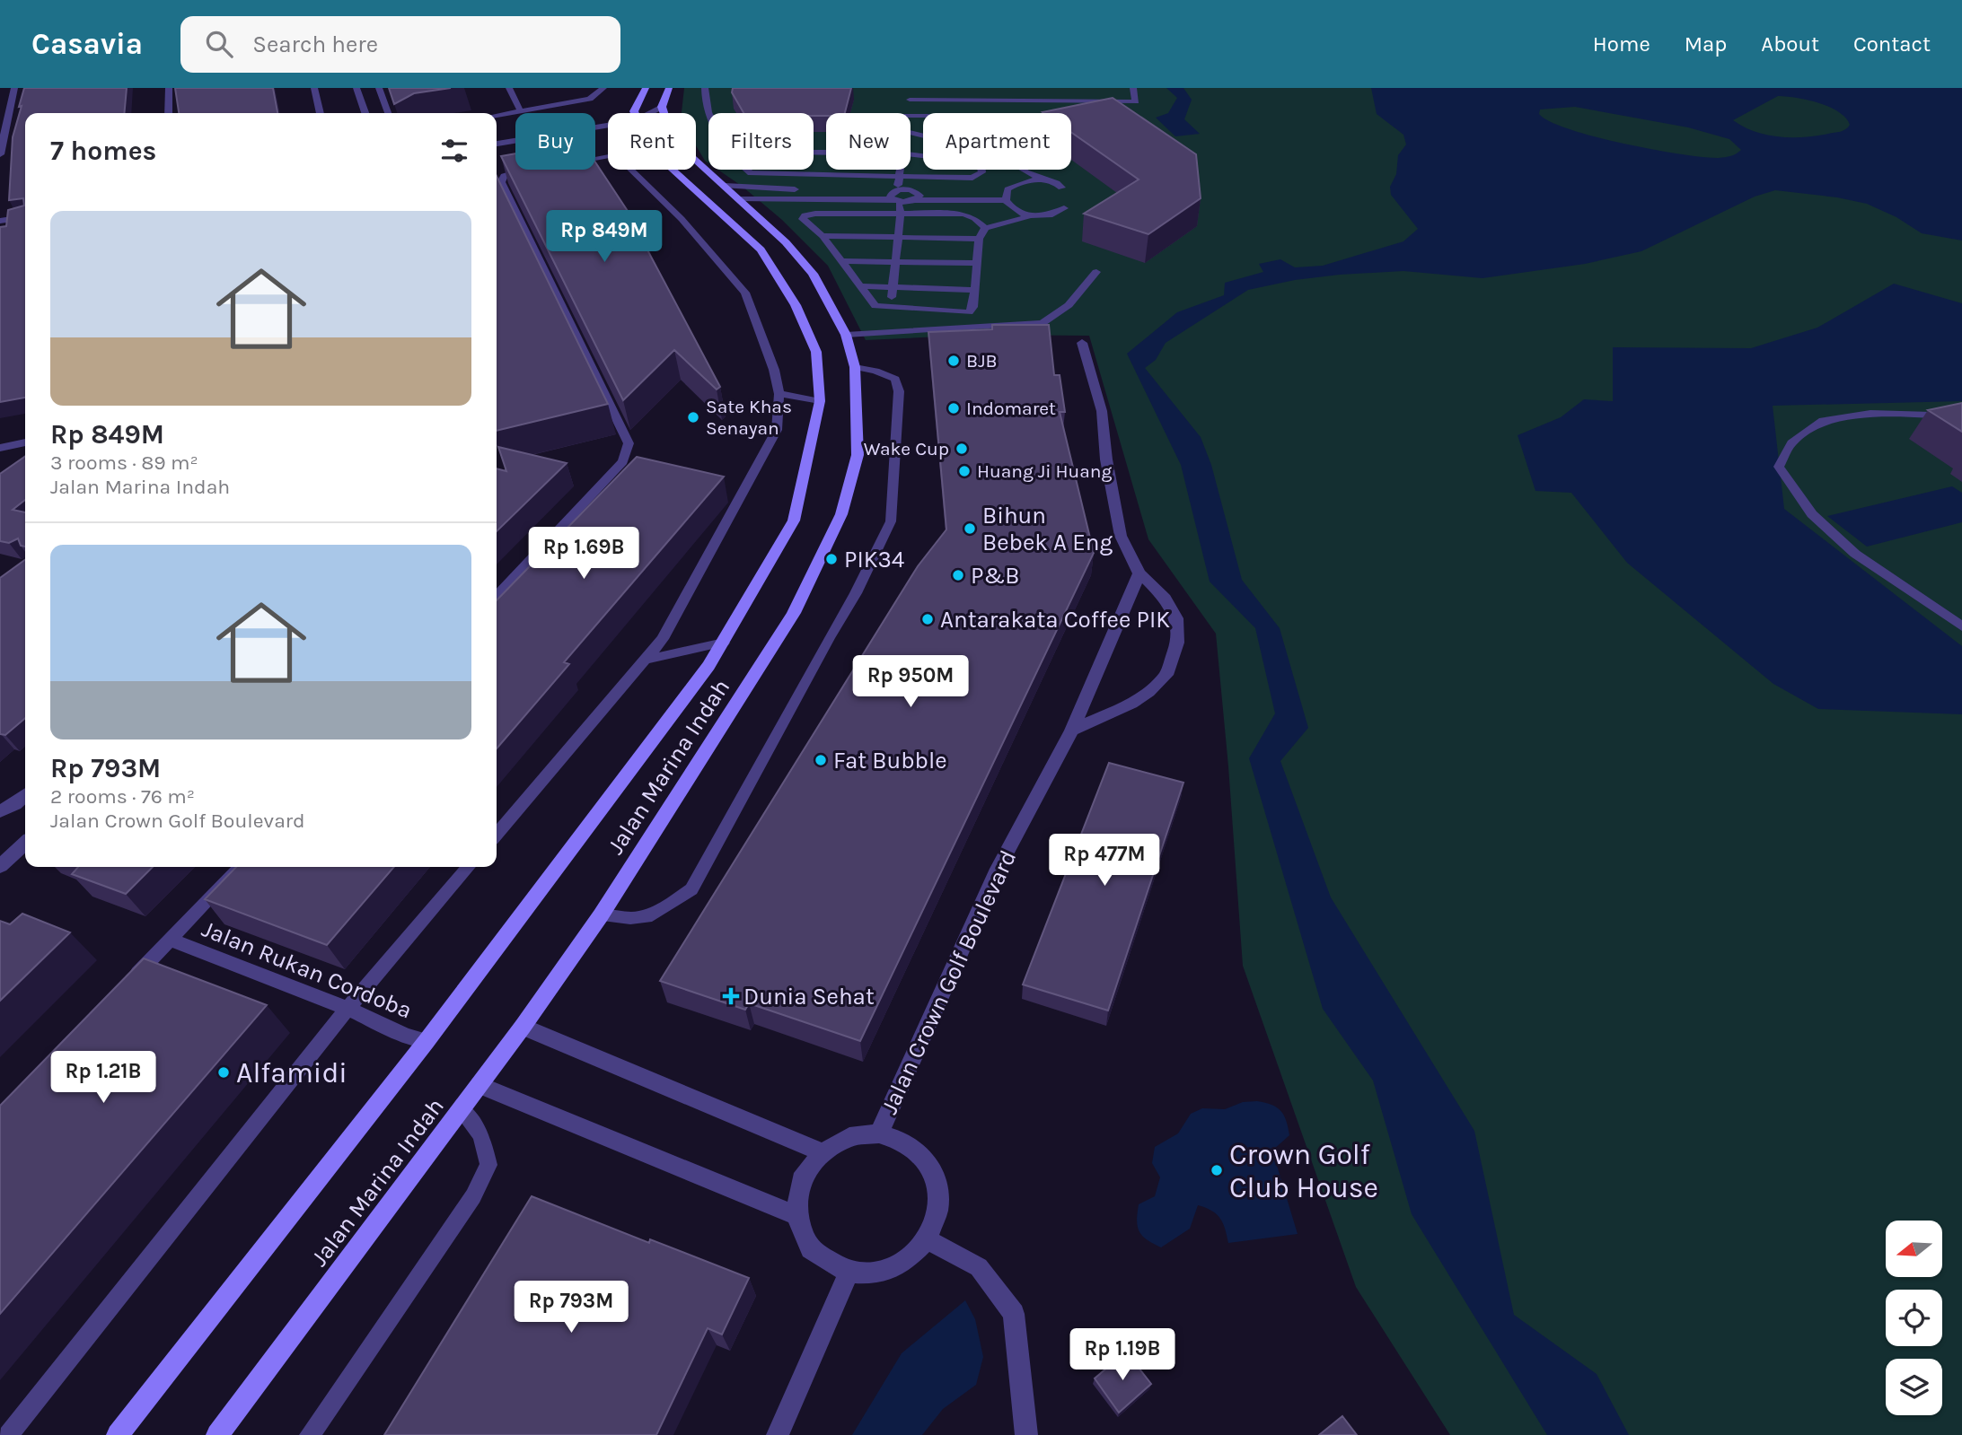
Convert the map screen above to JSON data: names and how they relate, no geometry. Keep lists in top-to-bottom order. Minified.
{"streets":{"main road":["Jalan Marina Indah"],"street":["Jalan Crown Golf Boulevard"],"lane":["Jalan Rukan Cordoba"]},"crossings":[["Jalan Marina Indah","Jalan Rukan Cordoba"]],"places":{"other":["BJB","Indomaret","Sate Khas Senayan","Wake Cup","Huang Ji Huang","Bihun Bebek A Eng","PIK34","P&B","Antarakata Coffee PIK","Fat Bubble","Alfamidi","Crown Golf Club House"],"health":["Dunia Sehat"]},"north":"left","page":{"header":"Casavia","search":"Search here","nav":["Home","Map","About","Contact"],"chip":["Buy","Rent","Filters","New","Apartment"],"heading":"7 homes","list":[{"name":"Rp 849M","note":"3 rooms · 89 m² · Jalan Marina Indah"},{"name":"Rp 793M","note":"2 rooms · 76 m² · Jalan Crown Golf Boulevard"}],"price":["Rp 849M","Rp 1.69B","Rp 950M","Rp 477M","Rp 1.21B","Rp 793M","Rp 1.19B"]}}
